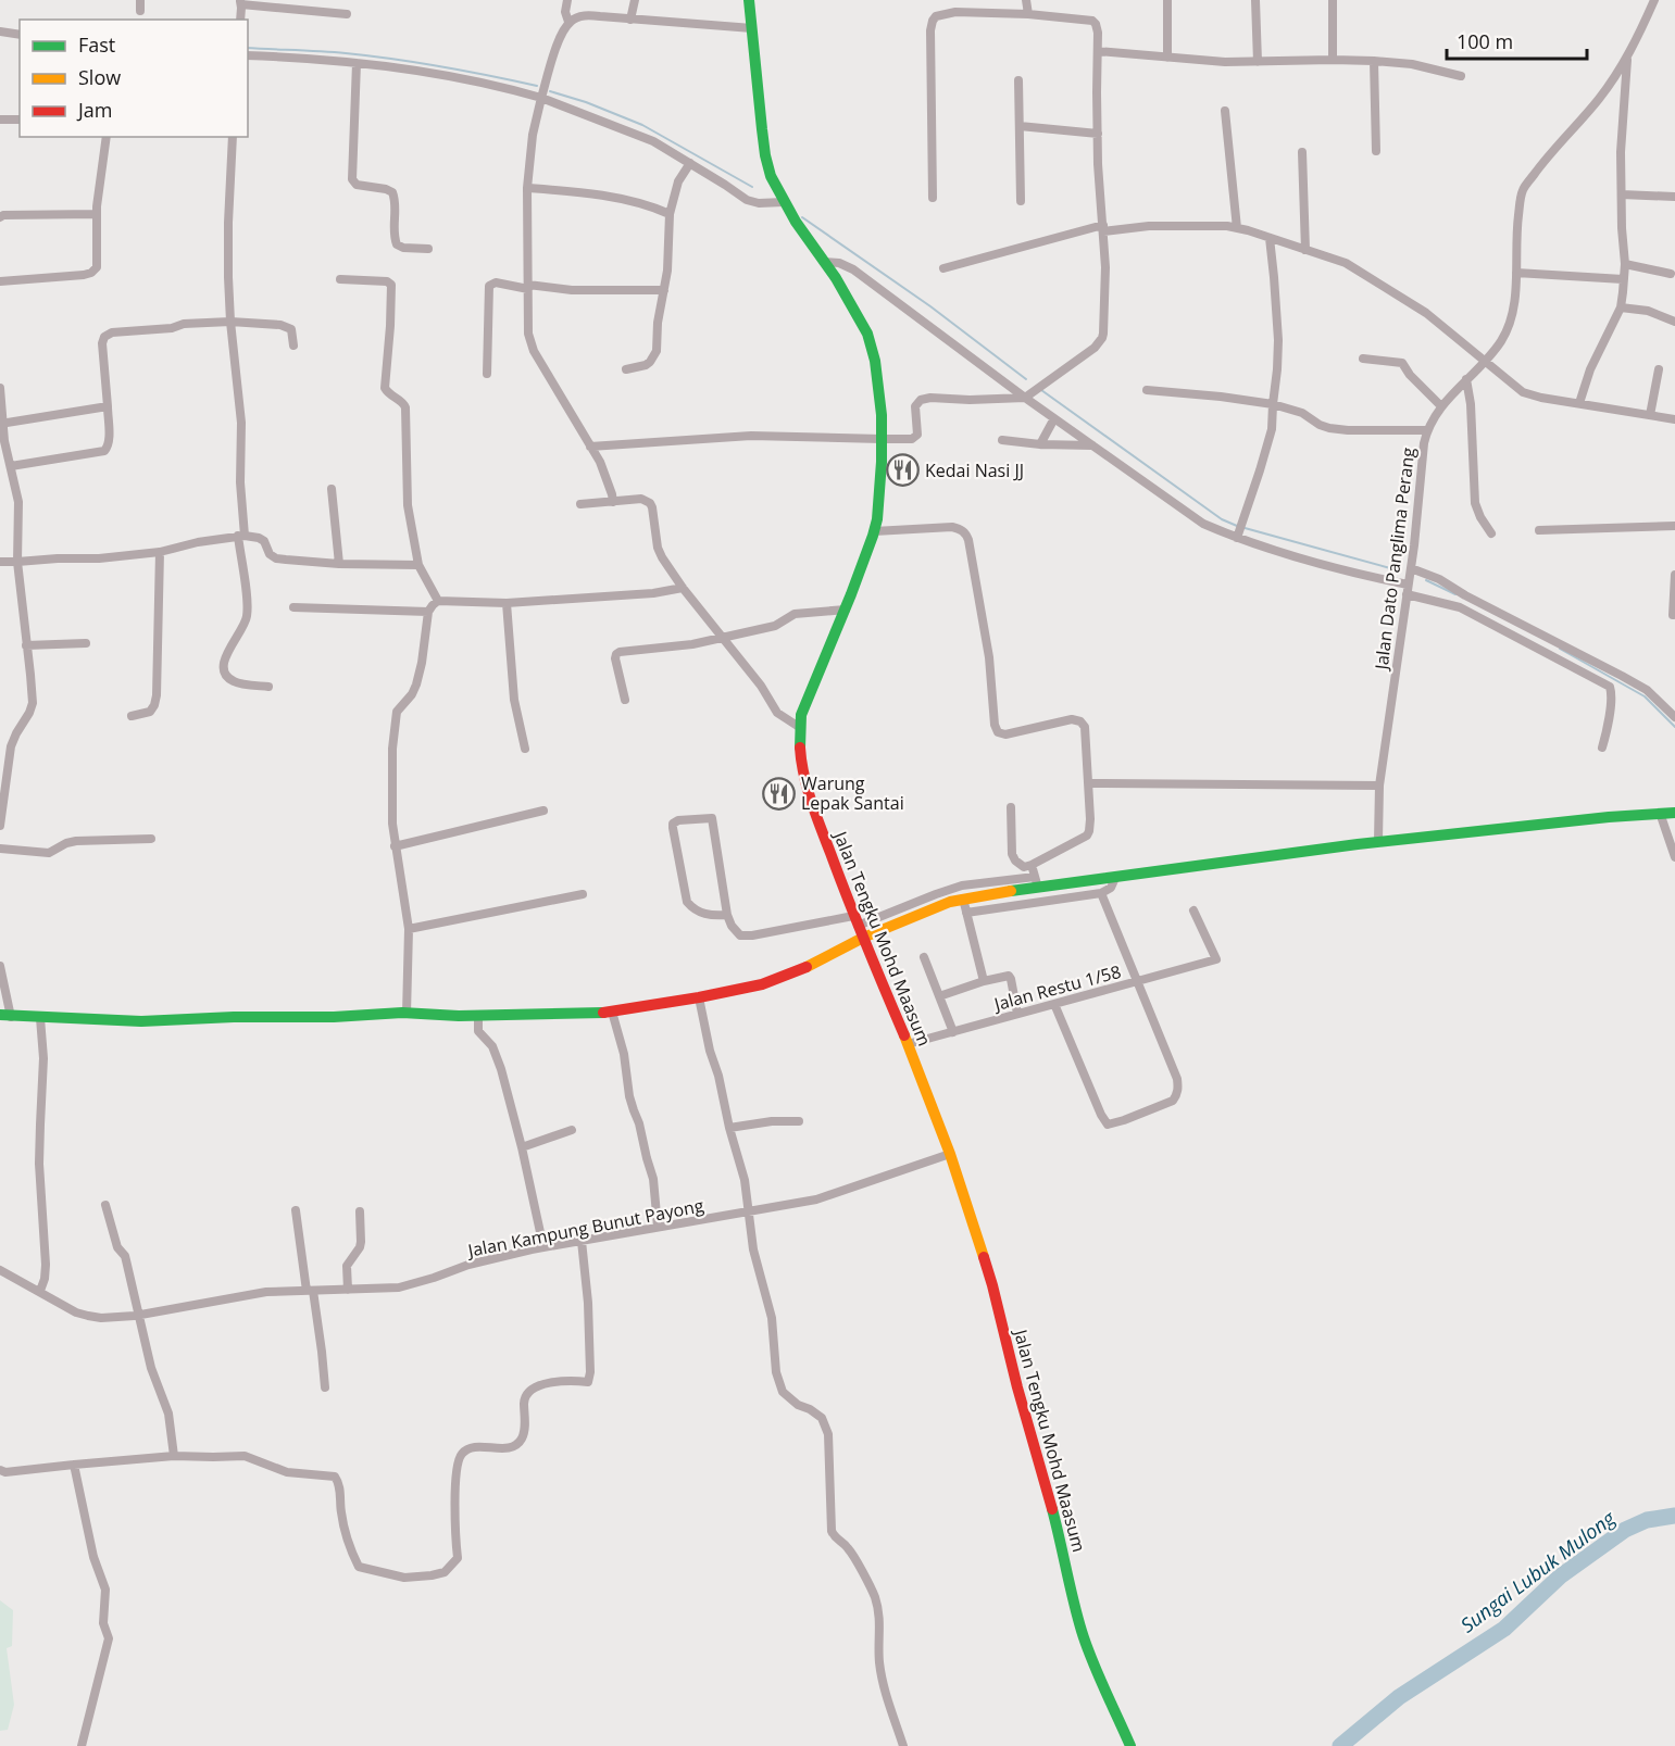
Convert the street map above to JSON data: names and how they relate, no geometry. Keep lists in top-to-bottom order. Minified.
{"streets":{"main road":["Jalan Tengku Mohd Maasum"],"street":["Jalan Dato Panglima Perang","Jalan Restu 1/58","Jalan Kampung Bunut Payong"]},"crossings":[["Jalan Tengku Mohd Maasum","Jalan Restu 1/58"],["Jalan Tengku Mohd Maasum","Jalan Kampung Bunut Payong"]],"water":["Sungai Lubuk Mulong"],"places":{"restaurant":["Kedai Nasi JJ","Warung Lepak Santai"]},"legend":["Fast","Slow","Jam"],"scale_bar":"100 m"}
